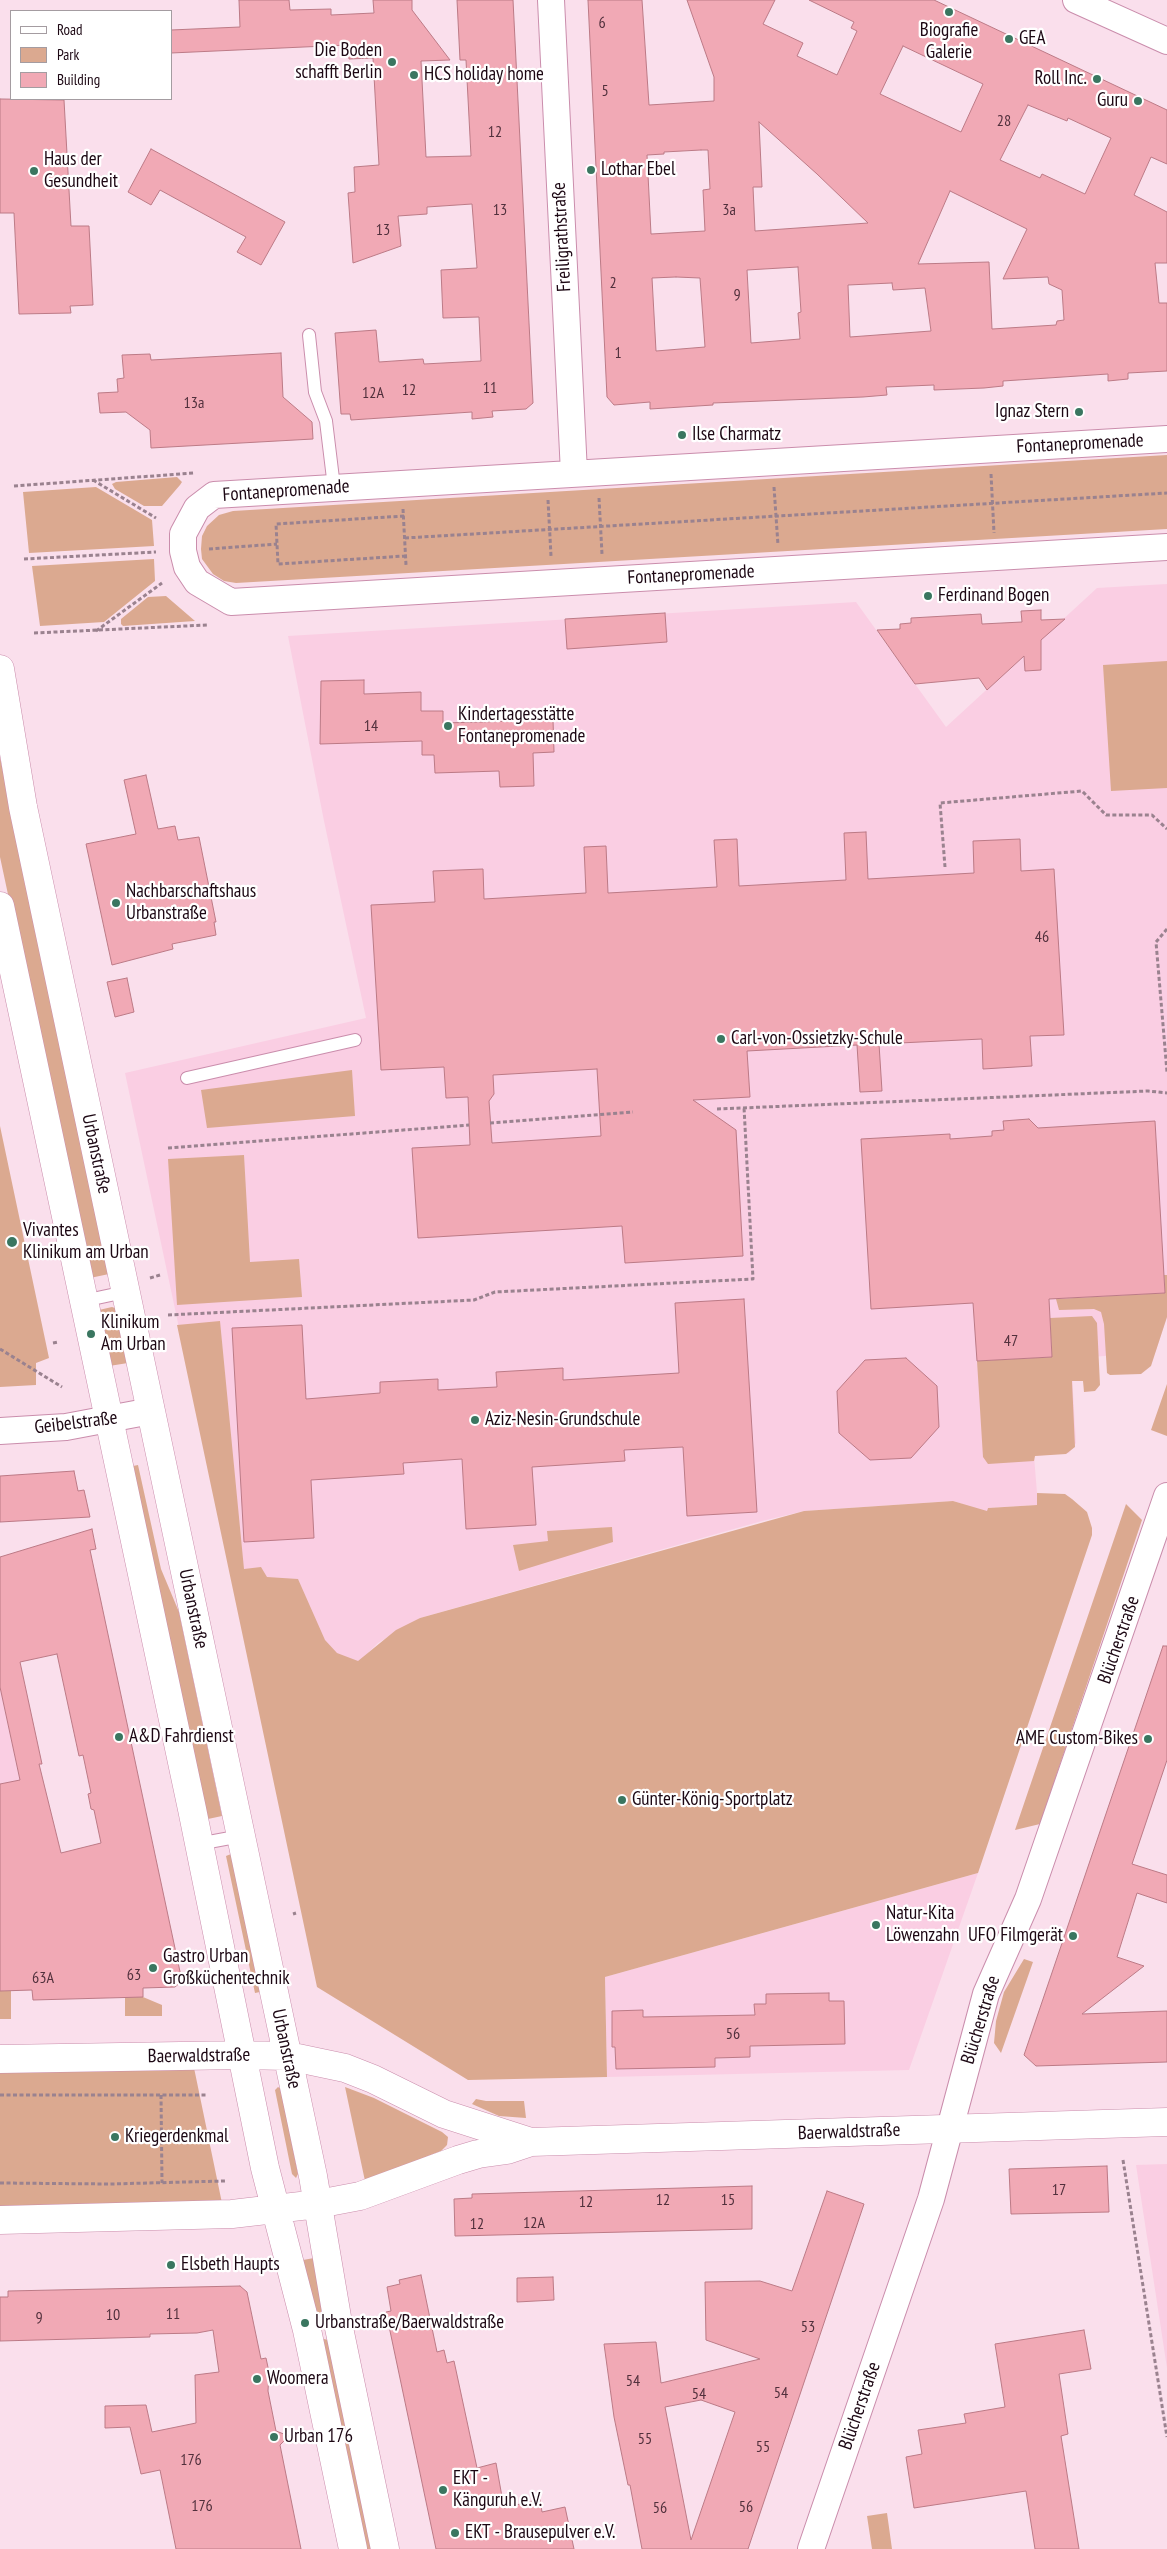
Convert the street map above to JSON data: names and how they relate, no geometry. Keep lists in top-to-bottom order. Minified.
{"streets":{"main road":["Urbanstraße","Baerwaldstraße"],"street":["Freiligrathstraße","Fontanepromenade","Geibelstraße","Blücherstraße"]},"crossings":[["Freiligrathstraße","Fontanepromenade"],["Urbanstraße","Geibelstraße"],["Urbanstraße","Baerwaldstraße"],["Blücherstraße","Baerwaldstraße"]],"places":["Biografie Galerie","GEA","Die Boden schafft Berlin","HCS holiday home","Roll Inc.","Guru","Lothar Ebel","Haus der Gesundheit","Ignaz Stern","Ilse Charmatz","Ferdinand Bogen","Kindertagesstätte Fontanepromenade","Nachbarschaftshaus Urbanstraße","Carl-von-Ossietzky-Schule","Vivantes Klinikum am Urban","Klinikum Am Urban","Aziz-Nesin-Grundschule","A&D Fahrdienst","AME Custom-Bikes","Günter-König-Sportplatz","Natur-Kita Löwenzahn","UFO Filmgerät","Gastro Urban Großküchentechnik","Kriegerdenkmal","Elsbeth Haupts","Urbanstraße/Baerwaldstraße","Woomera","Urban 176","EKT - Känguruh e.V.","EKT - Brausepulver e.V."],"house_numbers":["6","5","28","12","13","3a","13","2","9","1","11","12","12A","13a","14","46","47","63","63A","56","17","12","15","12","12A","12","11","10","9","53","54","54","54","55","55","176","176","56","56"],"legend":["Road","Park","Building"]}
